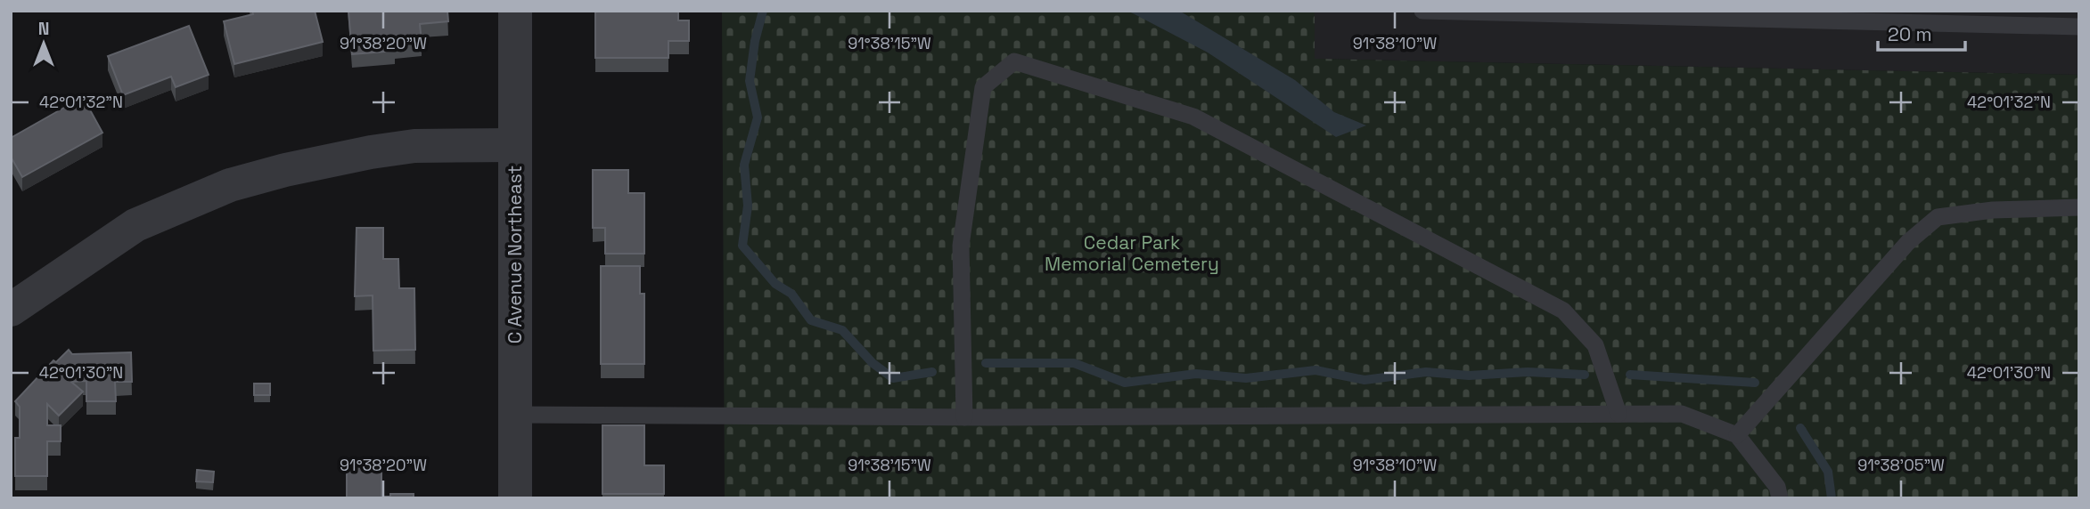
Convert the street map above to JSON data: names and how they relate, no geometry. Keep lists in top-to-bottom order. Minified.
{"streets":{"street":["C Avenue Northeast"]},"parks":["Cedar Park Memorial Cemetery"],"scale_bar":"20 m","north":"top","coordinates":["91°38'20\"W","91°38'15\"W","91°38'10\"W","42°01'32\"N","42°01'30\"N","91°38'05\"W"]}
